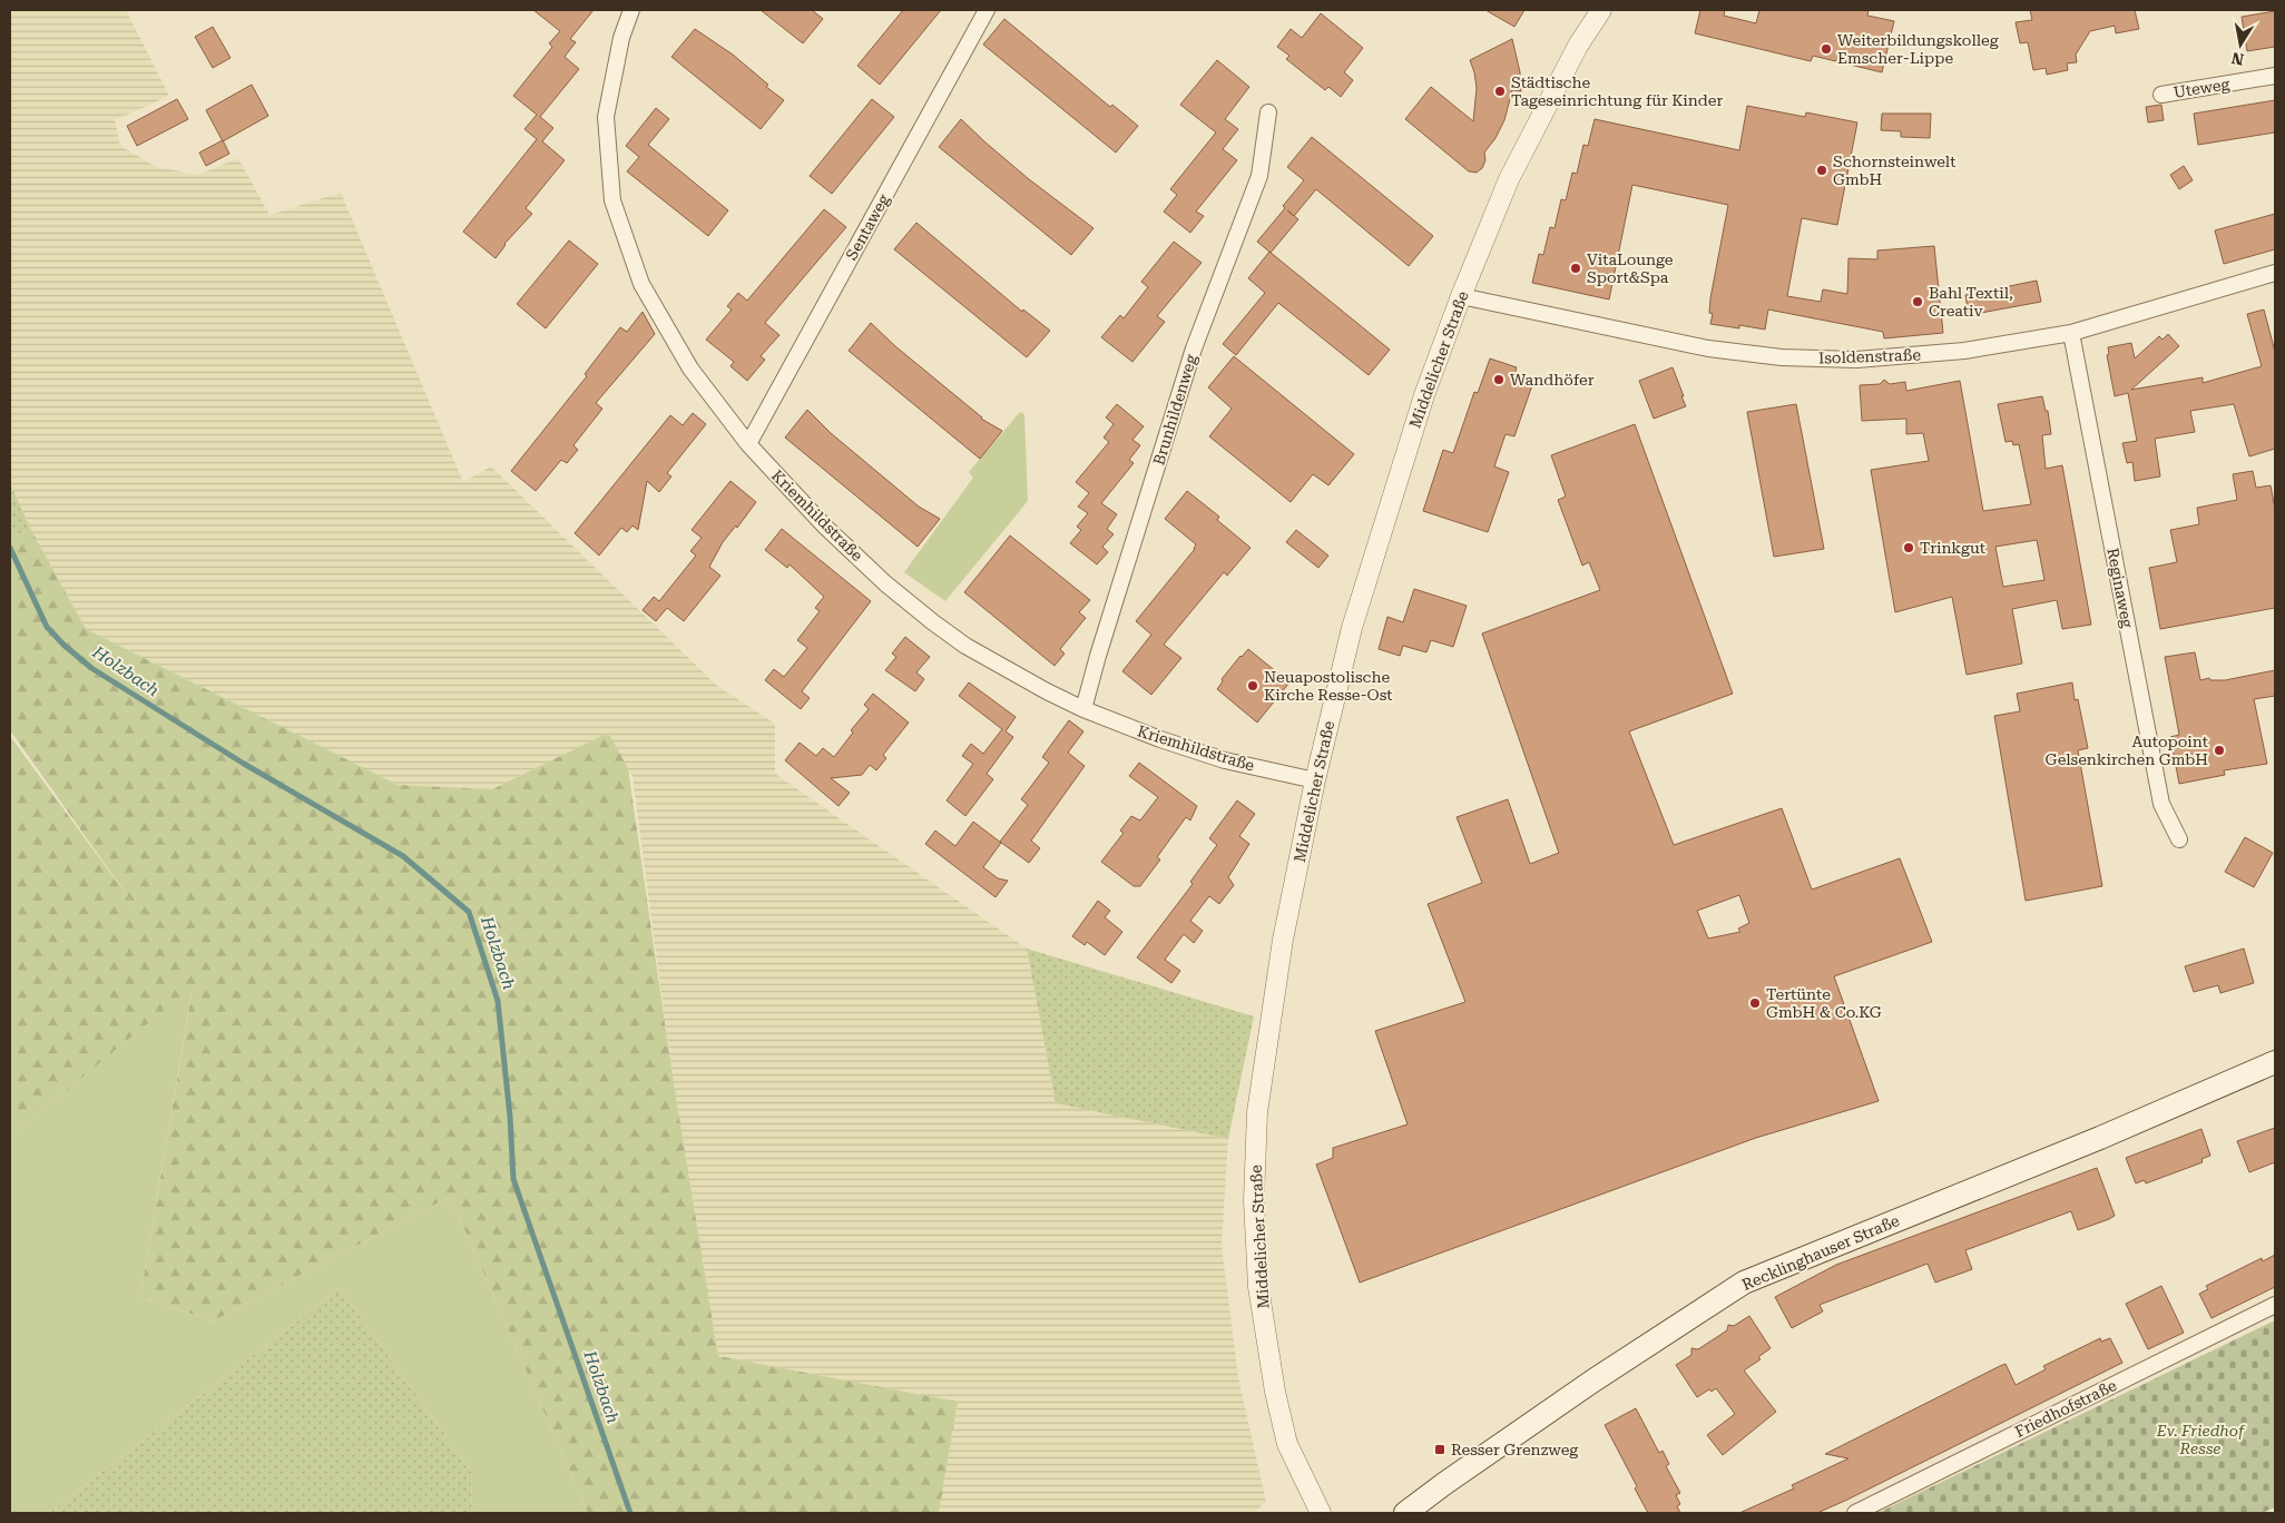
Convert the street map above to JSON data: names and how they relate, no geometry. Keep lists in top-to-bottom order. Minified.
{"streets":{"main road":["Recklinghauser Straße"],"street":["Uteweg","Sentaweg","Isoldenstraße","Middelicher Straße","Brunhildenweg","Kriemhildstraße","Reginaweg","Friedhofstraße"]},"crossings":[["Sentaweg","Kriemhildstraße"],["Isoldenstraße","Middelicher Straße"],["Isoldenstraße","Reginaweg"],["Middelicher Straße","Kriemhildstraße"],["Brunhildenweg","Kriemhildstraße"]],"water":["Holzbach"],"parks":["Ev. Friedhof Resse"],"places":{"other":["Weiterbildungskolleg Emscher-Lippe","Städtische Tageseinrichtung für Kinder","Schornsteinwelt GmbH","VitaLounge Sport&Spa","Bahl Textil, Creativ","Wandhöfer","Trinkgut","Neuapostolische Kirche Resse-Ost","Autopoint Gelsenkirchen GmbH","Tertünte GmbH & Co.KG"],"transit":["Resser Grenzweg"]},"north":"bottom"}
